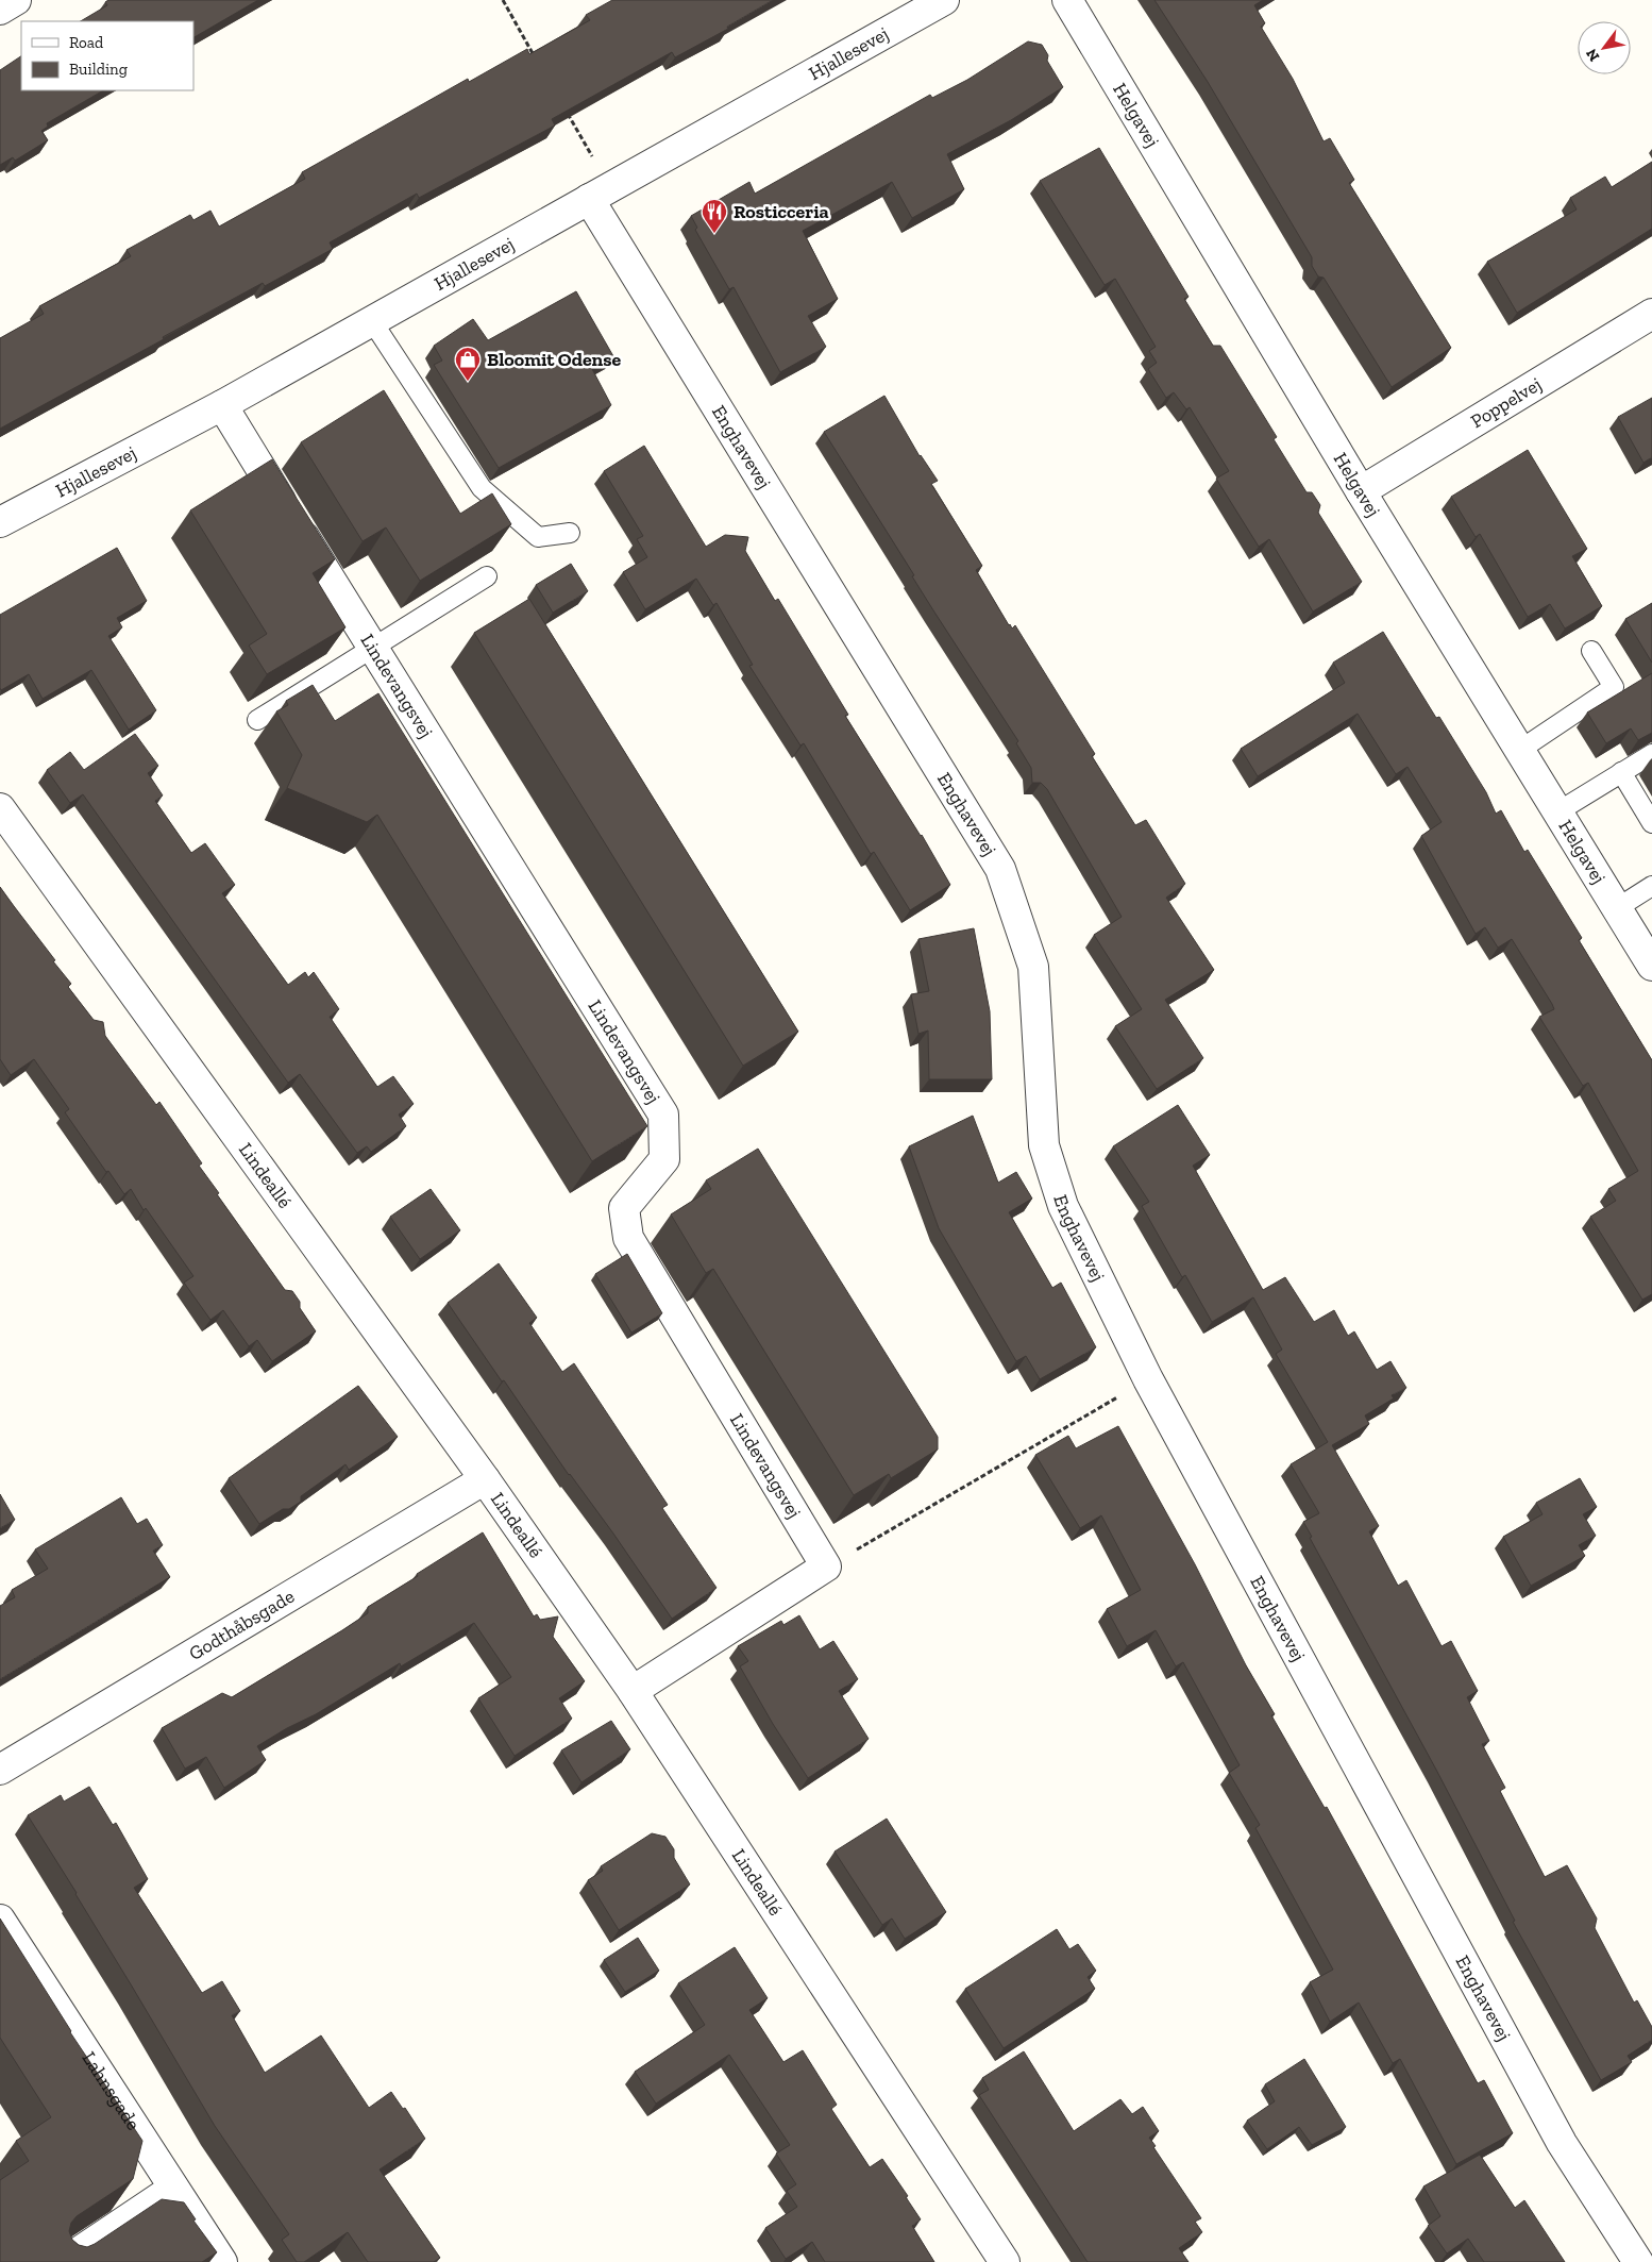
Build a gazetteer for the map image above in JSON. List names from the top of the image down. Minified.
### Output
{"streets":{"street":["Hjallesevej","Helgavej","Poppelvej","Enghavevej","Lindevangsvej","Lindeallé","Godthåbsgade","Lahnsgade"]},"crossings":[["Hjallesevej","Enghavevej"],["Hjallesevej","Lindevangsvej"],["Helgavej","Poppelvej"],["Lindeallé","Godthåbsgade"]],"places":{"restaurant":["Rosticceria"],"shop":["Bloomit Odense"]},"legend":["Road","Building"],"north":"bottom left"}
